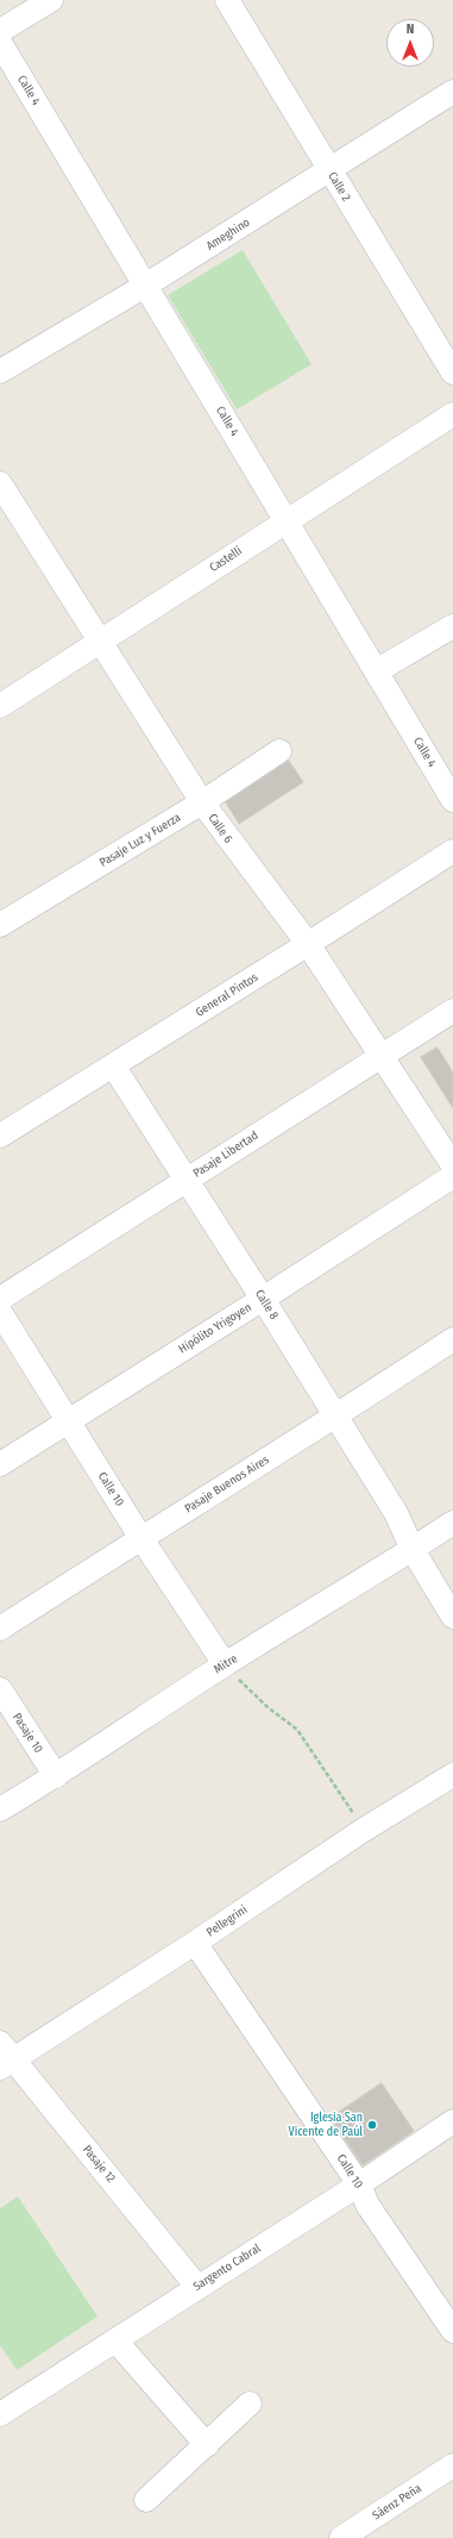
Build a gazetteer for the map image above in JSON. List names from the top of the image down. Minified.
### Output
{"streets":{"street":["Calle 4","Calle 2","Ameghino","Castelli","Calle 6","Pasaje Luz y Fuerza","General Pintos","Pasaje Libertad","Calle 8","Hipólito Yrigoyen","Pasaje Buenos Aires","Calle 10","Mitre","Pasaje 10","Pellegrini","Pasaje 12","Sargento Cabral","Sáenz Peña"]},"crossings":[["Calle 4","Ameghino"],["Calle 4","Castelli"],["Calle 2","Ameghino"],["Castelli","Calle 6"],["Calle 6","Pasaje Luz y Fuerza"],["Calle 6","General Pintos"],["Calle 6","Pasaje Libertad"],["General Pintos","Calle 8"],["Pasaje Libertad","Calle 8"],["Calle 8","Hipólito Yrigoyen"],["Calle 8","Pasaje Buenos Aires"],["Calle 8","Mitre"],["Hipólito Yrigoyen","Calle 10"],["Pasaje Buenos Aires","Calle 10"],["Calle 10","Mitre"],["Calle 10","Pellegrini"],["Calle 10","Sargento Cabral"],["Mitre","Pasaje 10"],["Pellegrini","Pasaje 12"],["Pasaje 12","Sargento Cabral"]],"places":["Iglesia San Vicente de Paúl"],"north":"top"}
